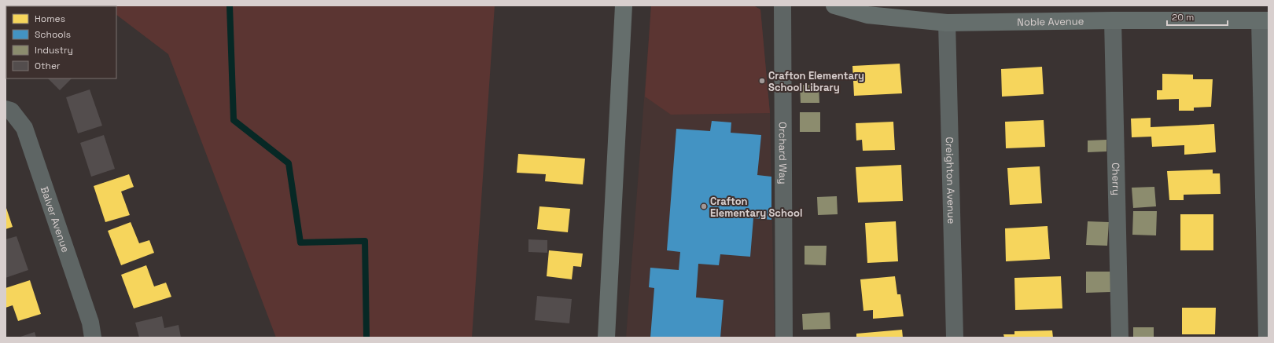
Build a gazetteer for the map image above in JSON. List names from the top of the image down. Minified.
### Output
{"streets":{"main road":["Noble Avenue"],"street":["Orchard Way","Cherry","Creighton Avenue","Balver Avenue"]},"crossings":[["Noble Avenue","Cherry"],["Noble Avenue","Creighton Avenue"]],"places":["Crafton Elementary School Library","Crafton Elementary School"],"legend":["Homes","Schools","Industry","Other"],"scale_bar":"20 m"}
